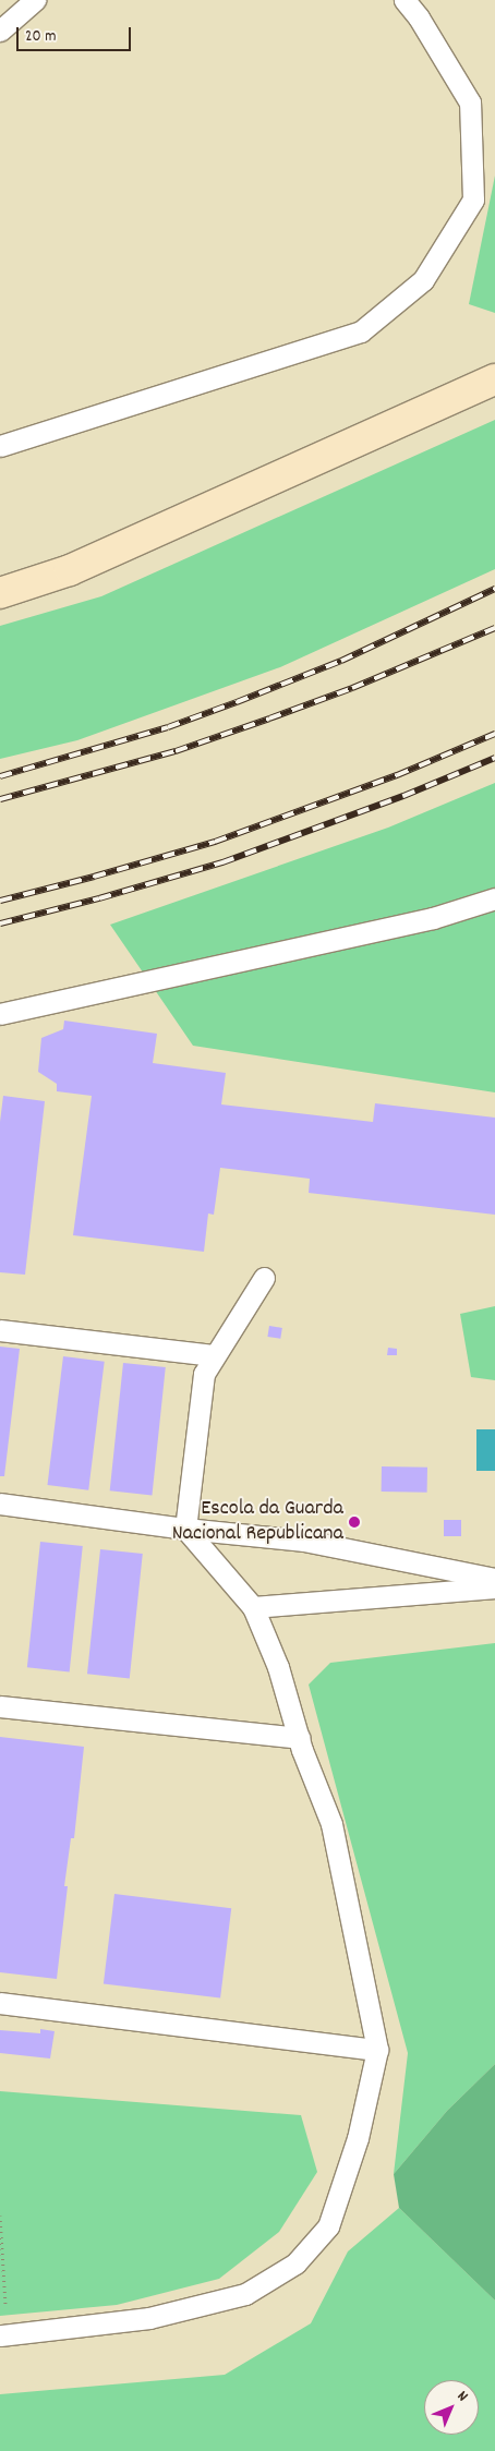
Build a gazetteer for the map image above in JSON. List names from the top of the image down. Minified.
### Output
{"places":["Escola da Guarda Nacional Republicana"],"scale_bar":"20 m","north":"top right"}
